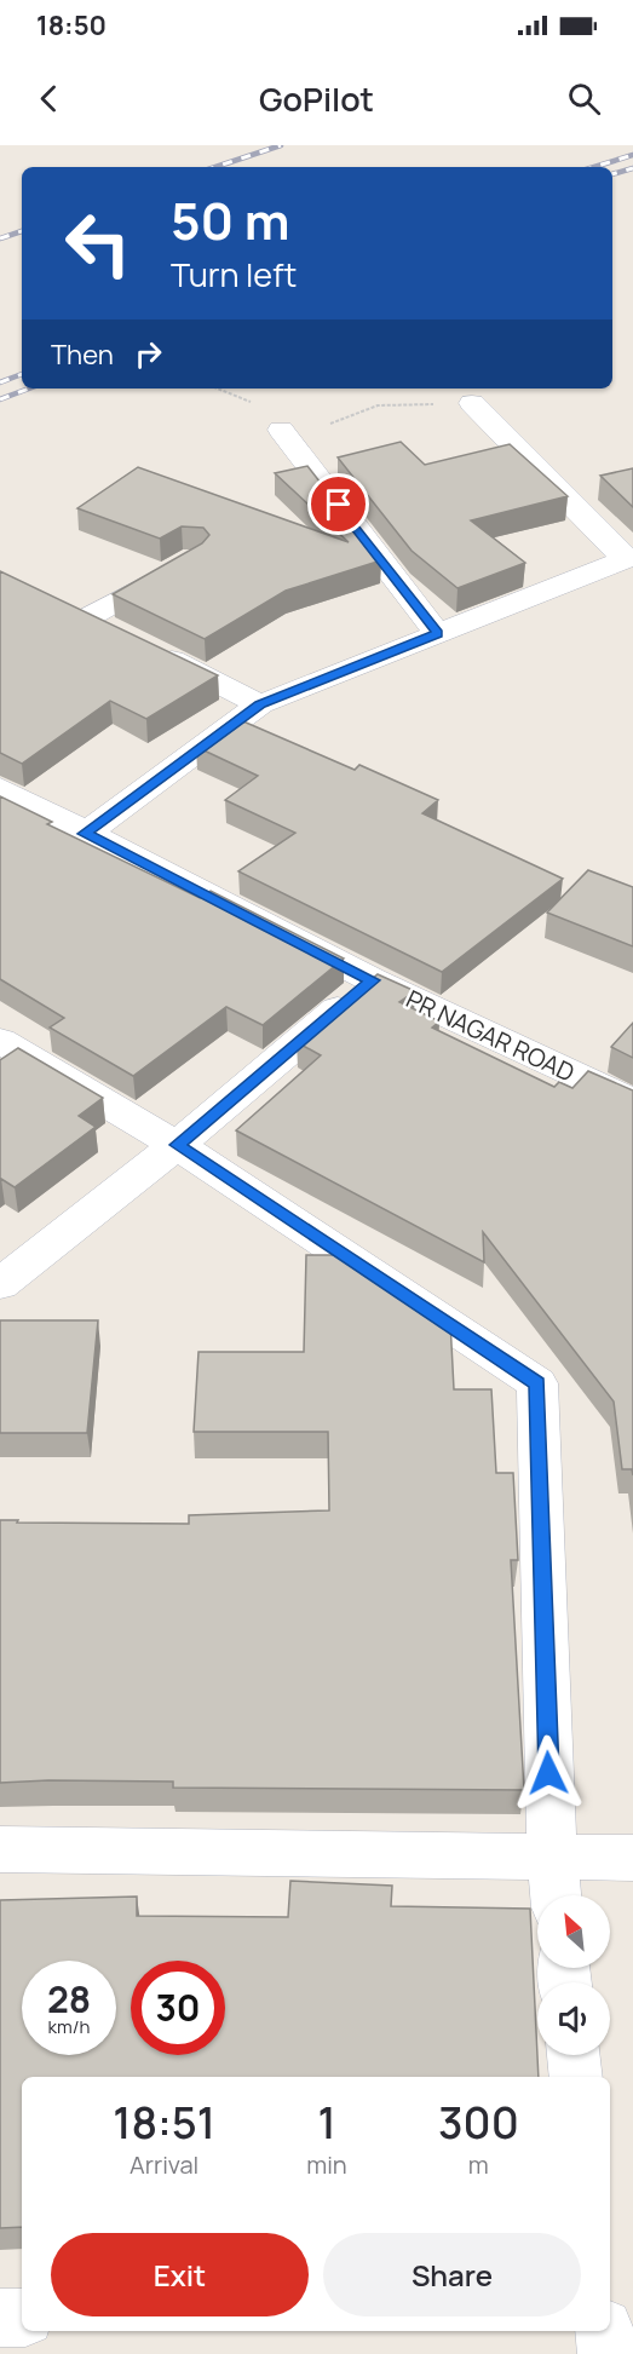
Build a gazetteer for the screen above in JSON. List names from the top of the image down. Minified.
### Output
{"streets":{"street":["PR NAGAR ROAD"]},"north":"top left","page":{"status":"18:50","header":"GoPilot","turn":["50 m","Turn left"],"then":"Then","speed":"28 km/h","limit":"30","eta":["18:51","Arrival","1","min","300","m"],"buttons":["Exit","Share"]}}
